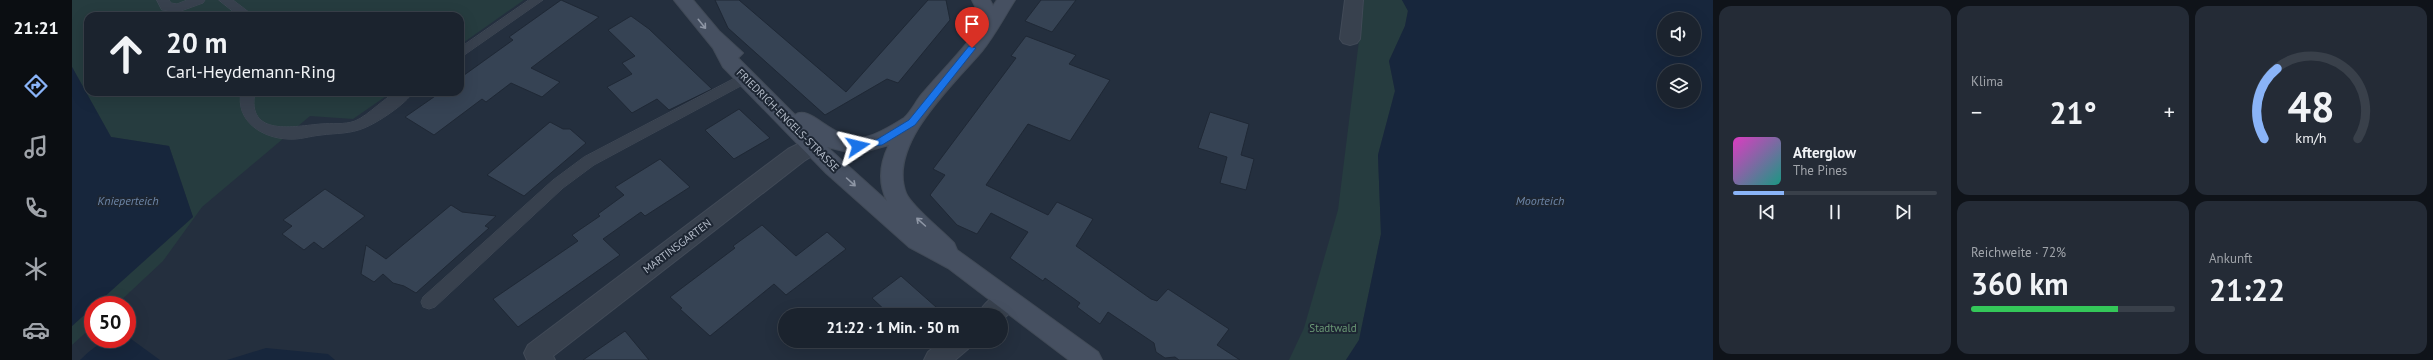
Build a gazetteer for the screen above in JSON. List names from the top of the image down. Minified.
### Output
{"streets":{"main road":["FRIEDRICH-ENGELS-STRASSE"],"street":["MARTINSGARTEN"]},"crossings":[["FRIEDRICH-ENGELS-STRASSE","MARTINSGARTEN"]],"water":["Knieperteich","Moorteich"],"parks":["Stadtwald"],"page":{"tabs":"21:21","tile":["Klima",["Reichweite · 72%","360 km"],["Ankunft","21:22"]],"turn":["20 m","Carl-Heydemann-Ring"],"heat":["−","21°","+"],"song":["Afterglow","The Pines"],"limit":"50","trip":"21:22 · 1 Min. · 50 m","gauge":["48","km/h"]}}
